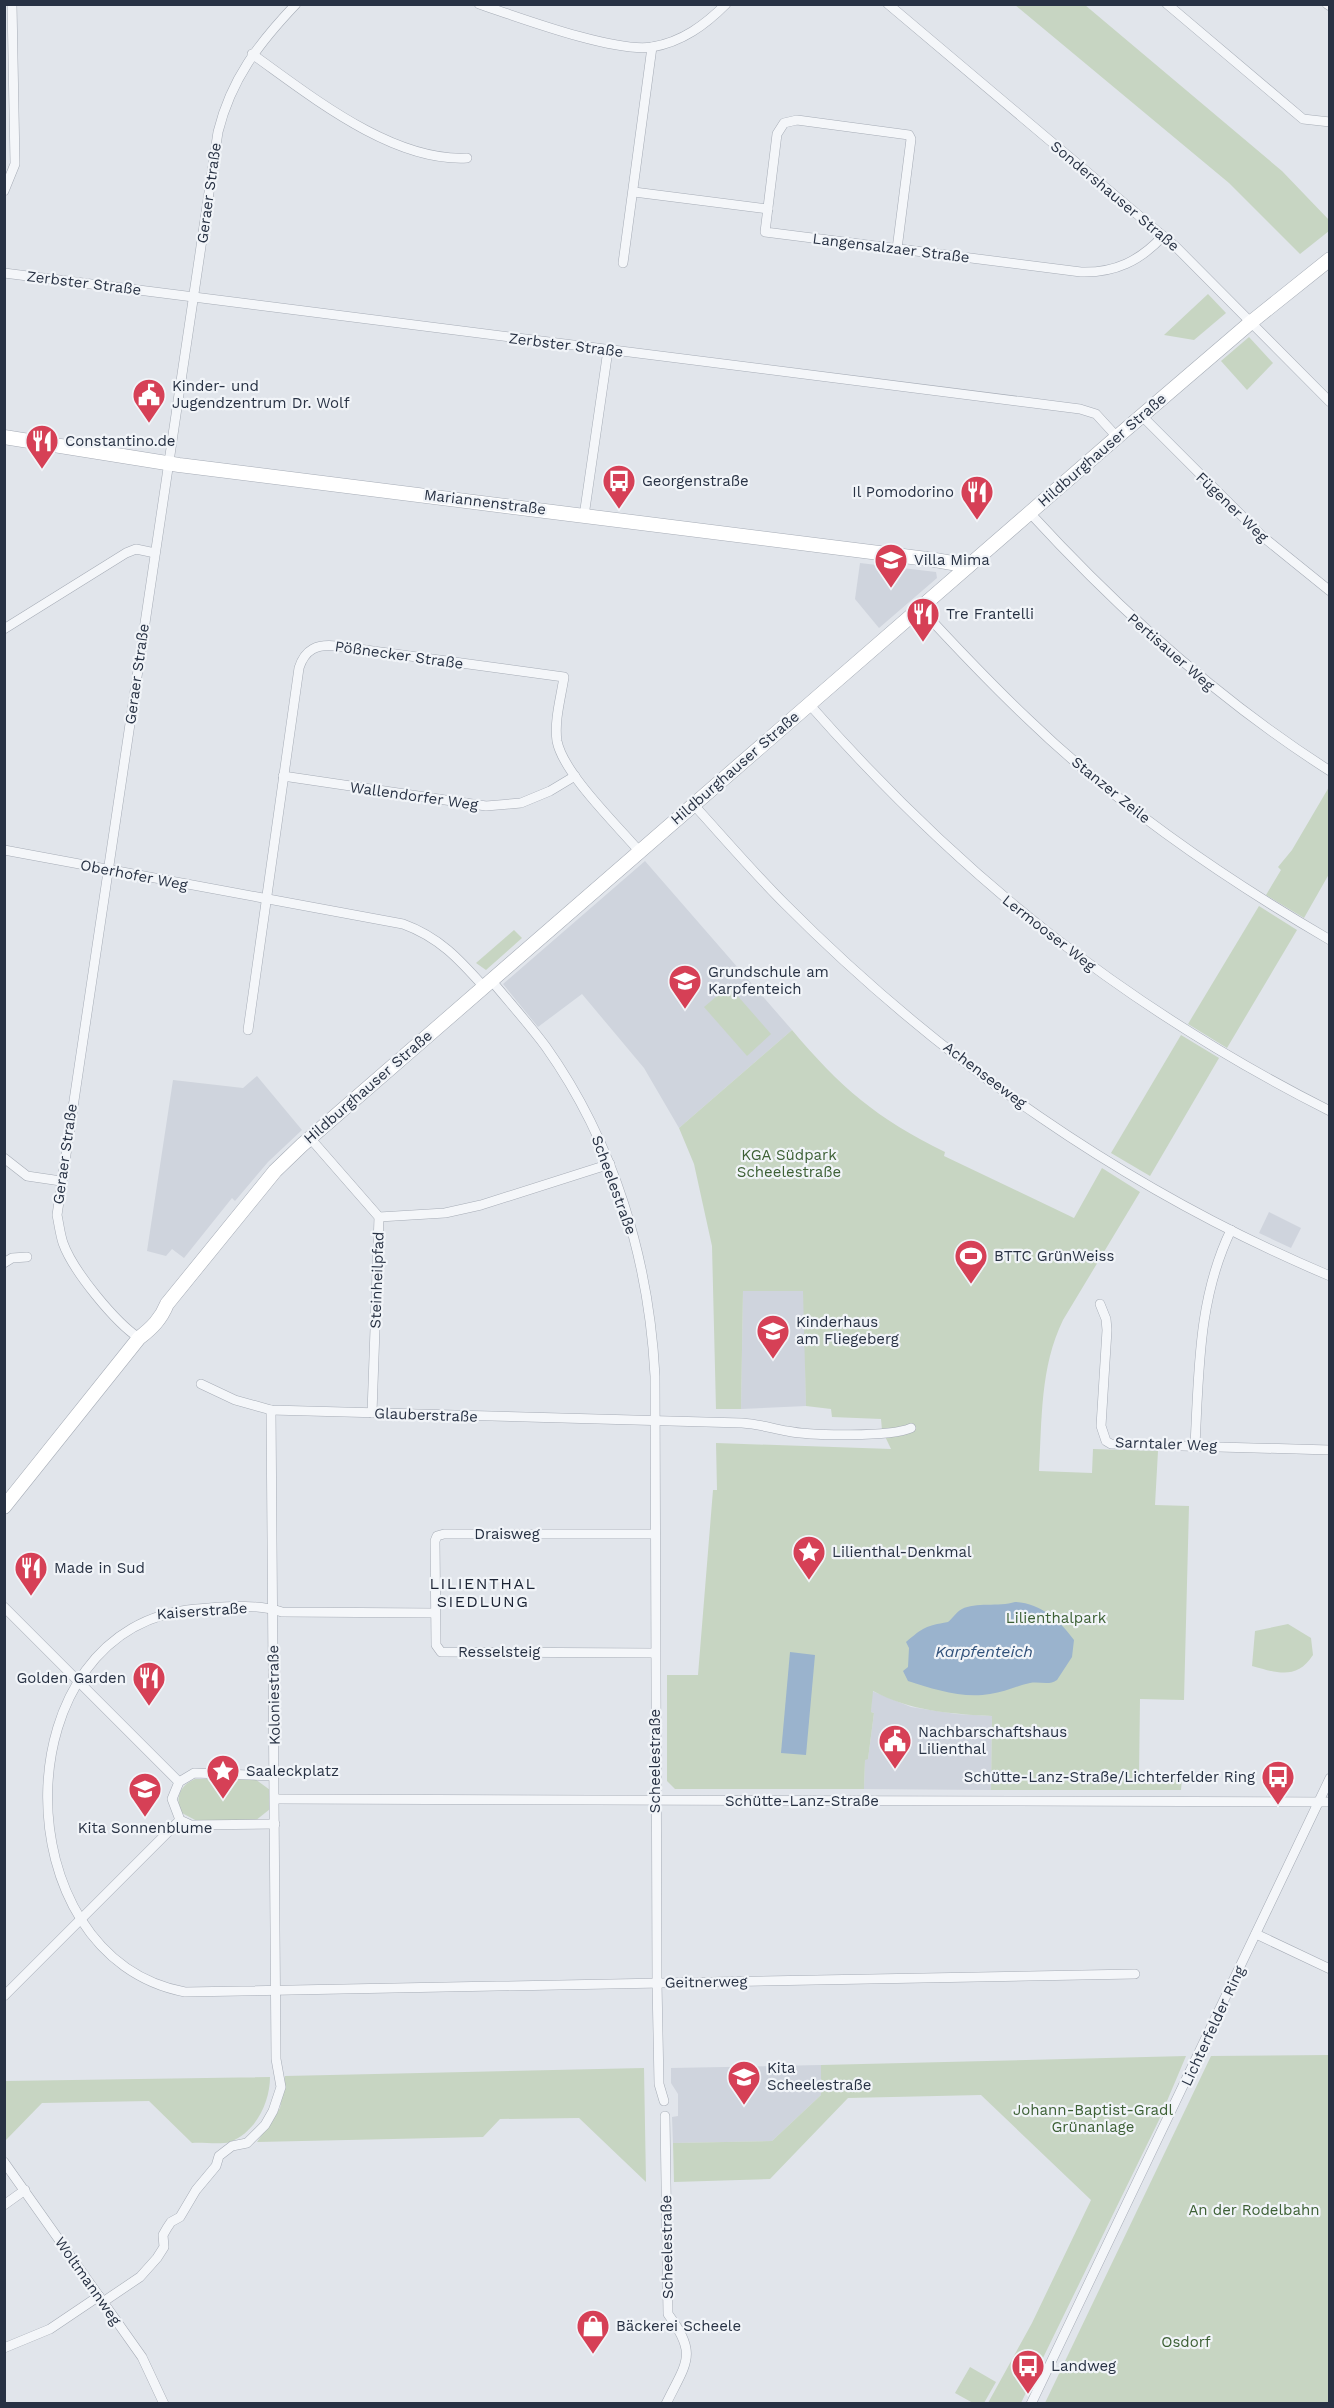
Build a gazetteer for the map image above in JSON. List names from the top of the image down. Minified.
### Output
{"streets":{"main road":["Hildburghauser Straße","Mariannenstraße"],"street":["Geraer Straße","Sondershauser Straße","Langensalzaer Straße","Zerbster Straße","Fügener Weg","Pertisauer Weg","Pößnecker Straße","Stanzer Zeile","Wallendorfer Weg","Oberhofer Weg","Lermooser Weg","Achenseeweg","Scheelestraße","Steinheilpfad","Glauberstraße","Sarntaler Weg","Draisweg","Kaiserstraße","Resselsteig","Koloniestraße","Schütte-Lanz-Straße","Geitnerweg","Lichterfelder Ring","Woltmannweg"]},"crossings":[["Geraer Straße","Zerbster Straße"],["Geraer Straße","Hildburghauser Straße"],["Geraer Straße","Mariannenstraße"],["Geraer Straße","Oberhofer Weg"],["Sondershauser Straße","Langensalzaer Straße"],["Sondershauser Straße","Hildburghauser Straße"],["Zerbster Straße","Hildburghauser Straße"],["Hildburghauser Straße","Mariannenstraße"],["Hildburghauser Straße","Fügener Weg"],["Hildburghauser Straße","Pertisauer Weg"],["Hildburghauser Straße","Stanzer Zeile"],["Hildburghauser Straße","Oberhofer Weg"],["Hildburghauser Straße","Lermooser Weg"],["Hildburghauser Straße","Achenseeweg"],["Hildburghauser Straße","Scheelestraße"],["Hildburghauser Straße","Steinheilpfad"],["Pößnecker Straße","Wallendorfer Weg"],["Pößnecker Straße","Oberhofer Weg"],["Oberhofer Weg","Scheelestraße"],["Scheelestraße","Glauberstraße"],["Scheelestraße","Draisweg"],["Scheelestraße","Resselsteig"],["Scheelestraße","Schütte-Lanz-Straße"],["Scheelestraße","Geitnerweg"],["Steinheilpfad","Glauberstraße"],["Glauberstraße","Koloniestraße"],["Draisweg","Resselsteig"],["Kaiserstraße","Koloniestraße"],["Koloniestraße","Schütte-Lanz-Straße"],["Koloniestraße","Geitnerweg"],["Koloniestraße","Woltmannweg"],["Schütte-Lanz-Straße","Lichterfelder Ring"]],"districts":["LILIENTHAL SIEDLUNG"],"water":["Karpfenteich"],"parks":["KGA Südpark Scheelestraße","Lilienthalpark","Johann-Baptist-Gradl Grünanlage","An der Rodelbahn","Osdorf"],"places":{"public building":["Kinder- und Jugendzentrum Dr. Wolf","Nachbarschaftshaus Lilienthal"],"restaurant":["Constantino.de","Il Pomodorino","Tre Frantelli","Made in Sud","Golden Garden"],"bus stop":["Georgenstraße","Schütte-Lanz-Straße/Lichterfelder Ring","Landweg"],"school or university":["Villa Mima","Grundschule am Karpfenteich","Kinderhaus am Fliegeberg","Kita Sonnenblume","Kita Scheelestraße"],"sports":["BTTC GrünWeiss"],"place":["Lilienthal-Denkmal","Saaleckplatz"],"shop":["Bäckerei Scheele"]}}
